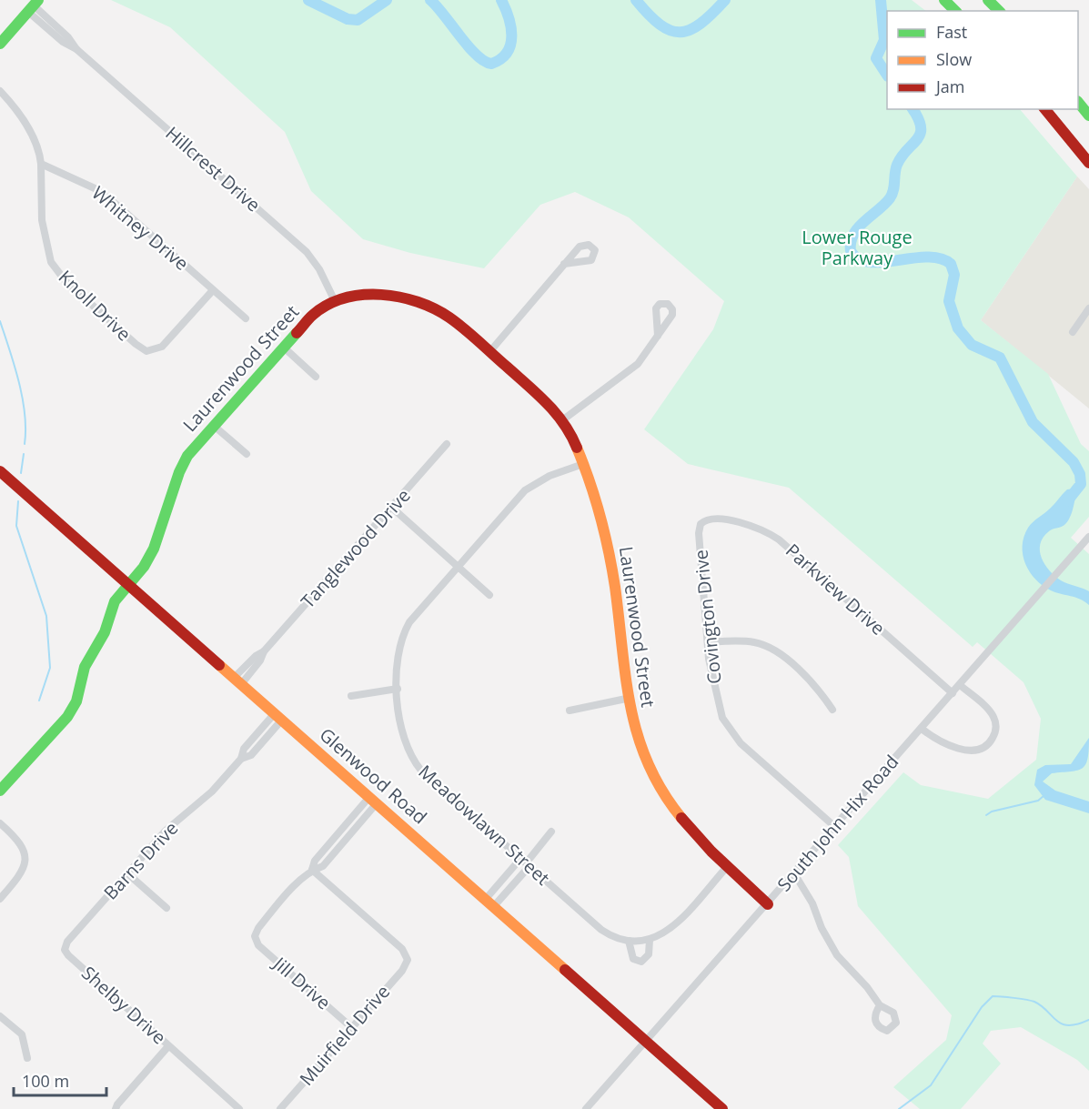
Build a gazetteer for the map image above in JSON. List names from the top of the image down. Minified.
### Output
{"streets":{"street":["Hillcrest Drive","Whitney Drive","Knoll Drive","Laurenwood Street","Tanglewood Drive","Parkview Drive","Covington Drive","Glenwood Road","South John Hix Road","Meadowlawn Street","Barns Drive","Jill Drive","Shelby Drive","Muirfield Drive"]},"crossings":[["Hillcrest Drive","Laurenwood Street"],["Whitney Drive","Knoll Drive"],["Laurenwood Street","Glenwood Road"],["Laurenwood Street","South John Hix Road"],["Laurenwood Street","Meadowlawn Street"],["Tanglewood Drive","Glenwood Road"],["Parkview Drive","Covington Drive"],["Parkview Drive","South John Hix Road"],["Covington Drive","South John Hix Road"],["Glenwood Road","South John Hix Road"],["Glenwood Road","Barns Drive"],["Barns Drive","Shelby Drive"],["Jill Drive","Muirfield Drive"]],"parks":["Lower Rouge Parkway"],"legend":["Fast","Slow","Jam"],"scale_bar":"100 m"}
